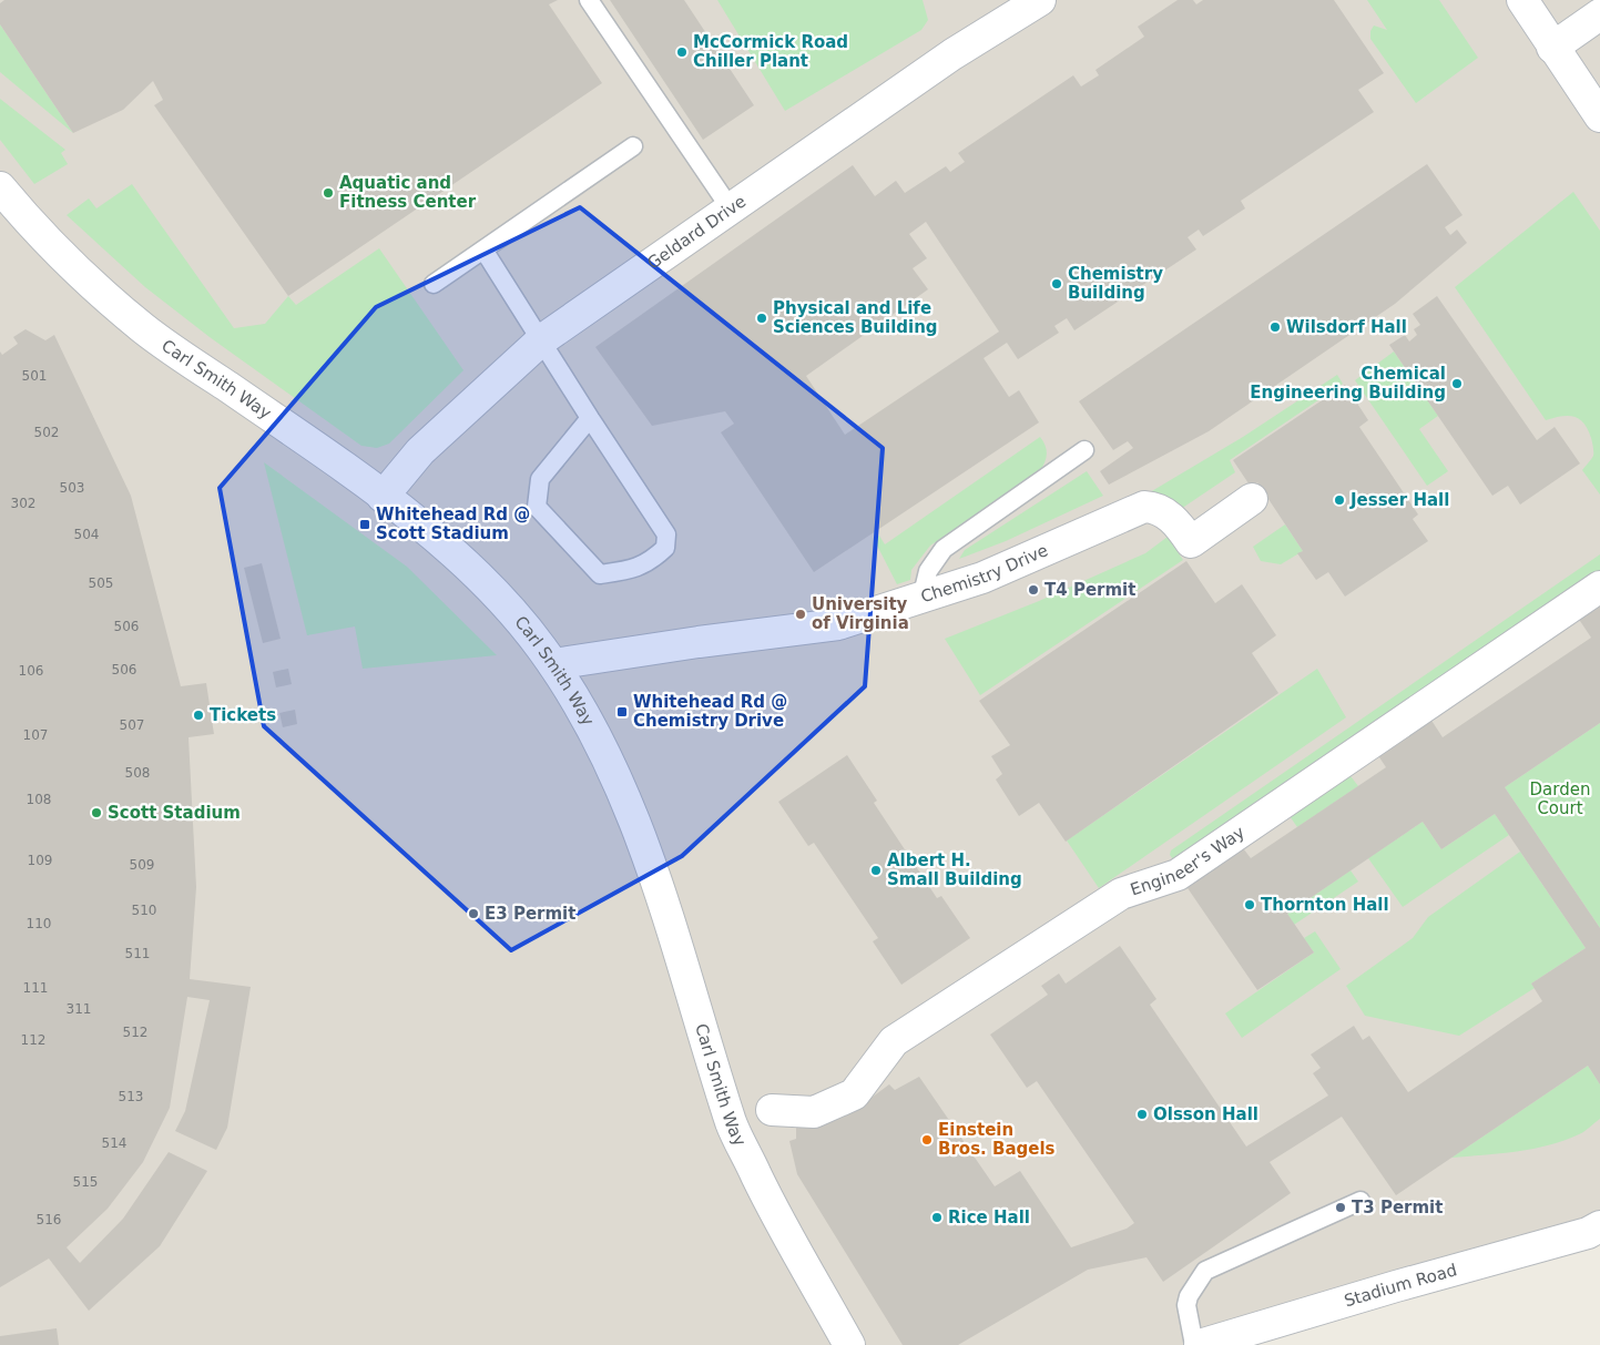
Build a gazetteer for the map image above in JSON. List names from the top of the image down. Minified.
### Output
{"streets":{"street":["Geldard Drive","Carl Smith Way","Chemistry Drive","Engineer's Way","Stadium Road"]},"crossings":[["Geldard Drive","Carl Smith Way"],["Carl Smith Way","Chemistry Drive"]],"parks":["Darden Court"],"places":{"other":["McCormick Road Chiller Plant","Aquatic and Fitness Center","Chemistry Building","Physical and Life Sciences Building","Wilsdorf Hall","Chemical Engineering Building","Jesser Hall","T4 Permit","University of Virginia","Tickets","Scott Stadium","Albert H. Small Building","Thornton Hall","E3 Permit","Olsson Hall","Einstein Bros. Bagels","T3 Permit","Rice Hall"],"transit":["Whitehead Rd @ Scott Stadium","Whitehead Rd @ Chemistry Drive"]},"house_numbers":["501","502","503","302","504","505","506","506","106","507","107","508","108","109","509","510","110","511","111","311","512","112","513","514","515","516"]}
